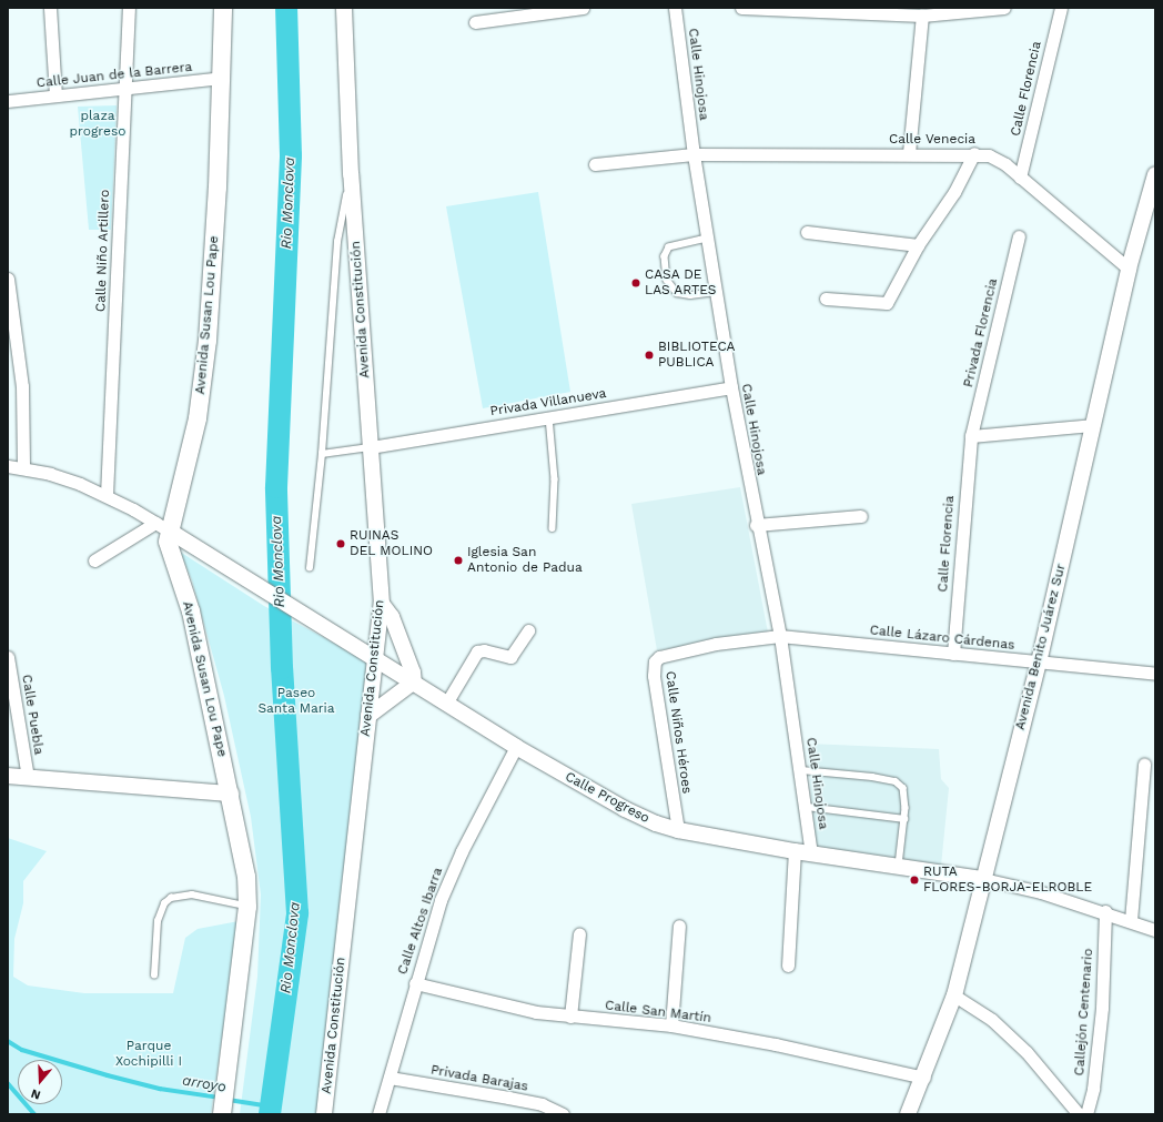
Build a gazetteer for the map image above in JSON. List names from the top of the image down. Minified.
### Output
{"streets":{"main road":["Avenida Susan Lou Pape"],"street":["Calle Hinojosa","Calle Juan de la Barrera","Calle Florencia","Calle Venecia","Calle Niño Artillero","Avenida Constitución","Privada Florencia","Privada Villanueva","Calle Lázaro Cárdenas","Avenida Benito Juárez Sur","Calle Puebla","Calle Niños Héroes","Calle Progreso","Calle Altos Ibarra","Calle San Martín","Callejón Centenario","Privada Barajas"]},"crossings":[["Calle Hinojosa","Calle Venecia"],["Calle Hinojosa","Privada Villanueva"],["Calle Hinojosa","Calle Lázaro Cárdenas"],["Calle Hinojosa","Calle Niños Héroes"],["Calle Hinojosa","Calle Progreso"],["Calle Juan de la Barrera","Calle Niño Artillero"],["Calle Juan de la Barrera","Avenida Susan Lou Pape"],["Calle Florencia","Calle Venecia"],["Calle Florencia","Privada Florencia"],["Calle Florencia","Calle Lázaro Cárdenas"],["Calle Venecia","Avenida Benito Juárez Sur"],["Avenida Constitución","Privada Villanueva"],["Avenida Constitución","Calle Progreso"],["Avenida Susan Lou Pape","Calle Progreso"],["Calle Lázaro Cárdenas","Avenida Benito Juárez Sur"],["Calle Lázaro Cárdenas","Calle Niños Héroes"],["Avenida Benito Juárez Sur","Calle Progreso"],["Avenida Benito Juárez Sur","Calle San Martín"],["Calle Niños Héroes","Calle Progreso"],["Calle Progreso","Calle Altos Ibarra"],["Calle Progreso","Callejón Centenario"],["Calle Altos Ibarra","Calle San Martín"],["Calle Altos Ibarra","Privada Barajas"]],"water":["Rio Monclova","arroyo"],"parks":["plaza progreso","Paseo Santa Maria","Parque Xochipilli I"],"places":["CASA DE LAS ARTES","BIBLIOTECA PUBLICA","RUINAS DEL MOLINO","Iglesia San Antonio de Padua","RUTA FLORES-BORJA-ELROBLE"],"north":"bottom"}
